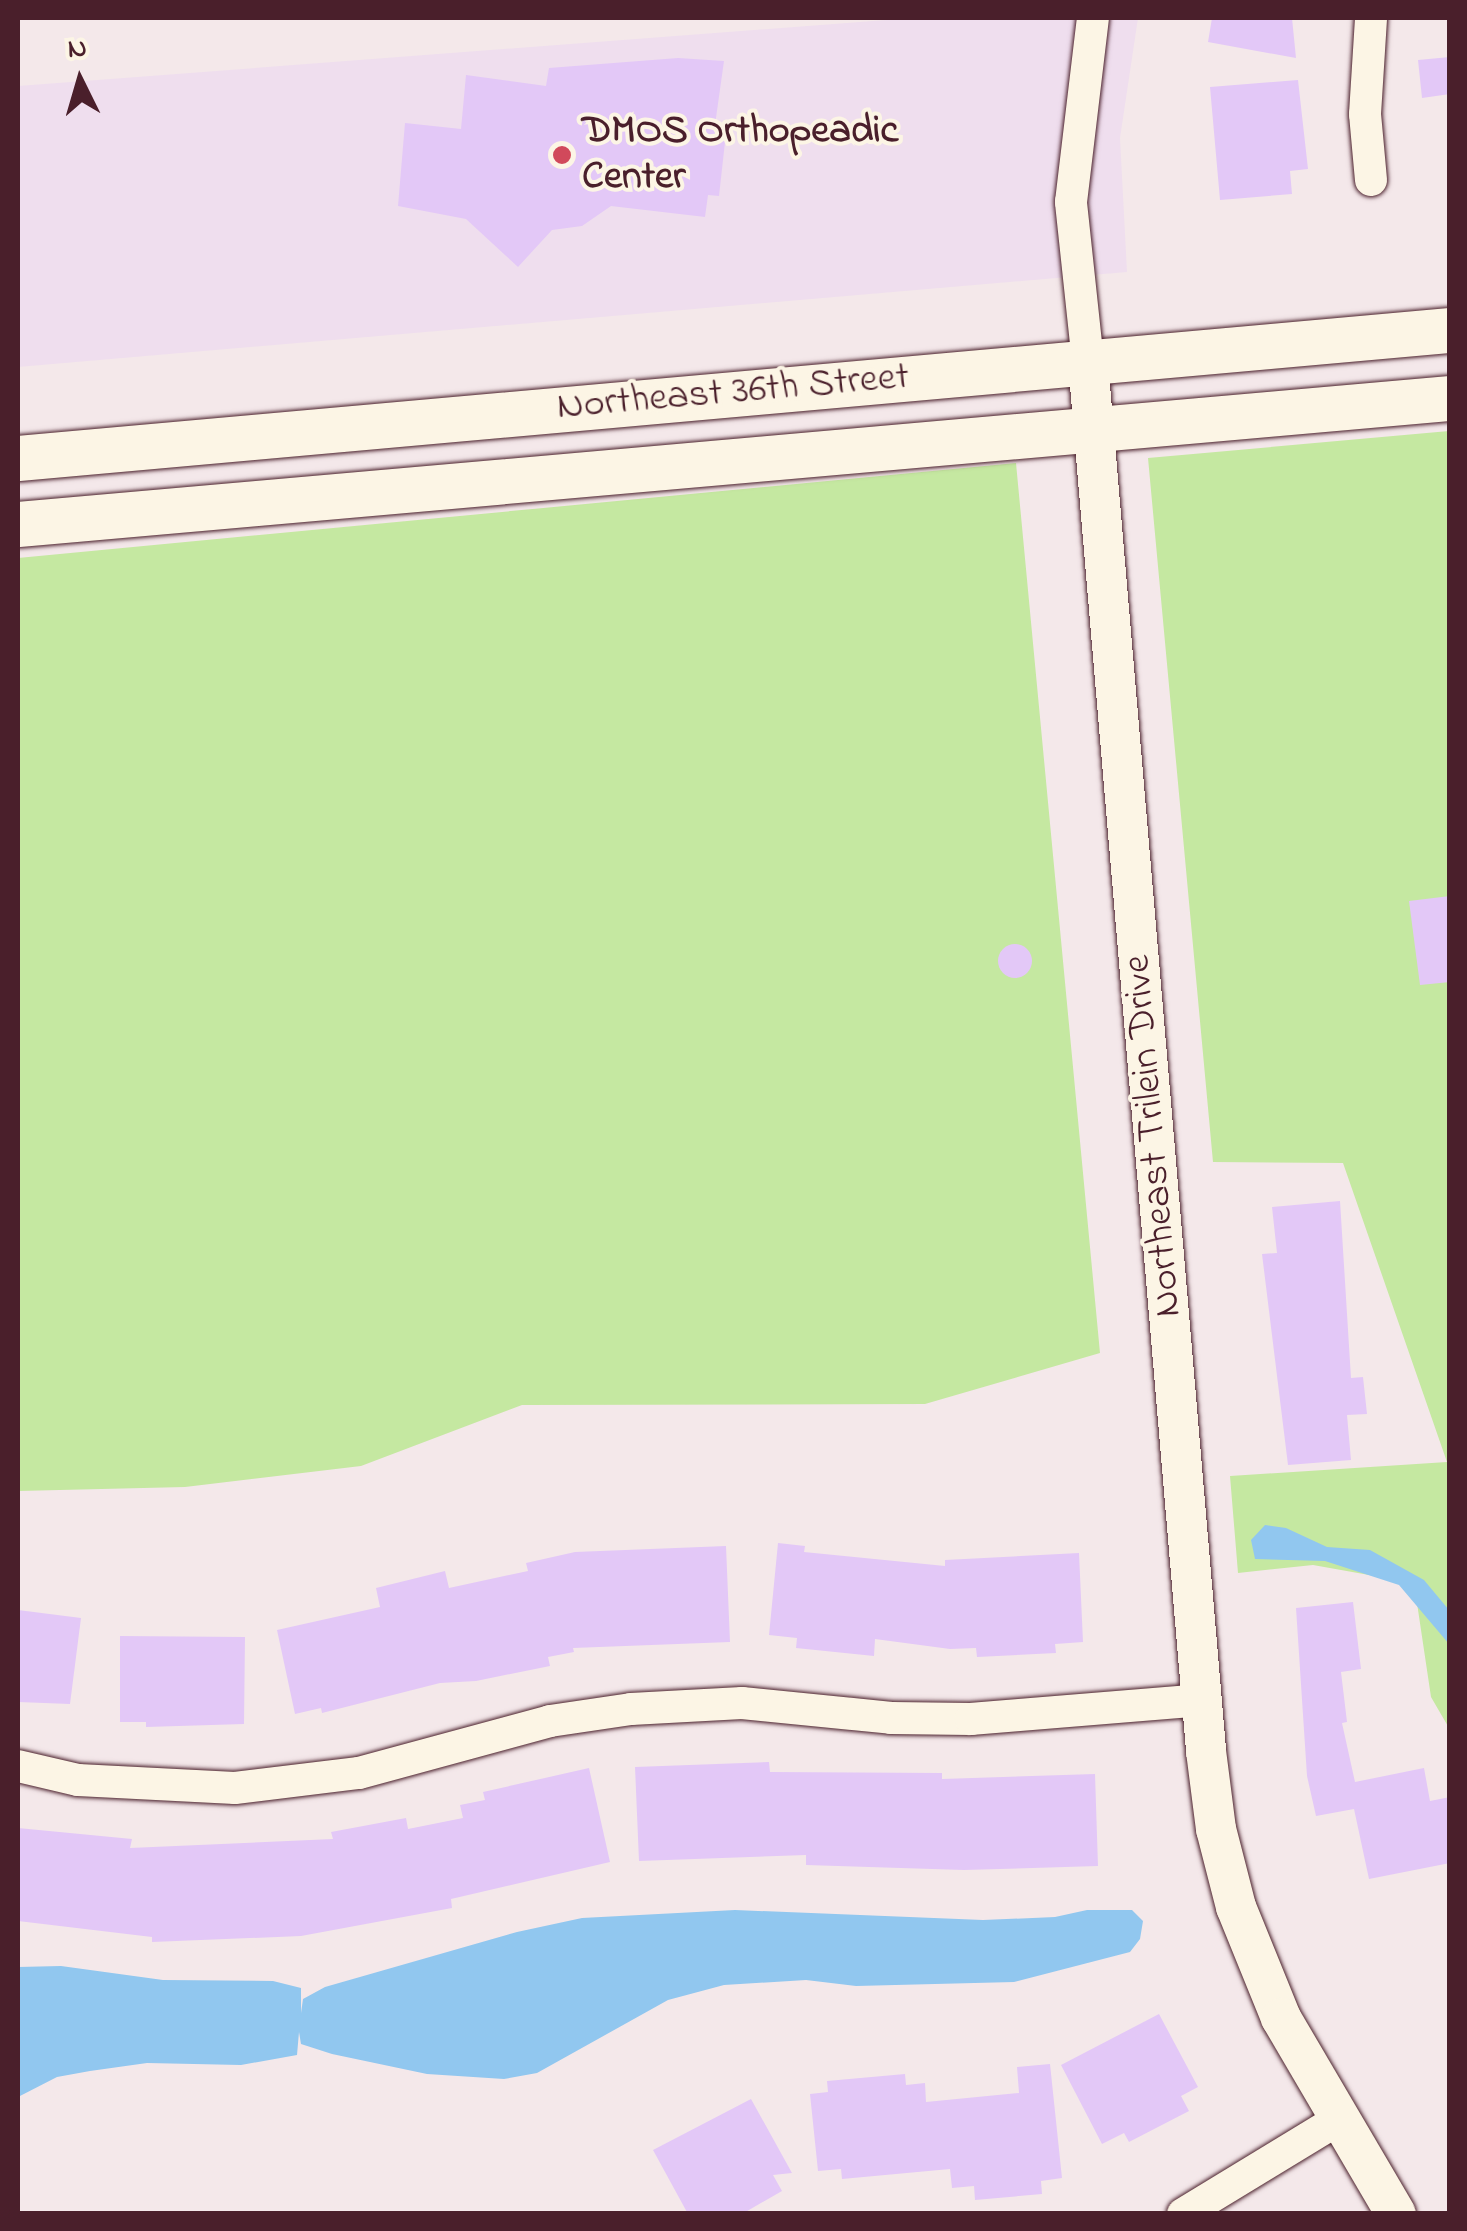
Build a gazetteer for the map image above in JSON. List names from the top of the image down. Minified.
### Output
{"streets":{"main road":["Northeast 36th Street"],"street":["Northeast Trilein Drive"]},"crossings":[["Northeast 36th Street","Northeast Trilein Drive"]],"places":["DMOS Orthopeadic Center"],"north":"top"}
